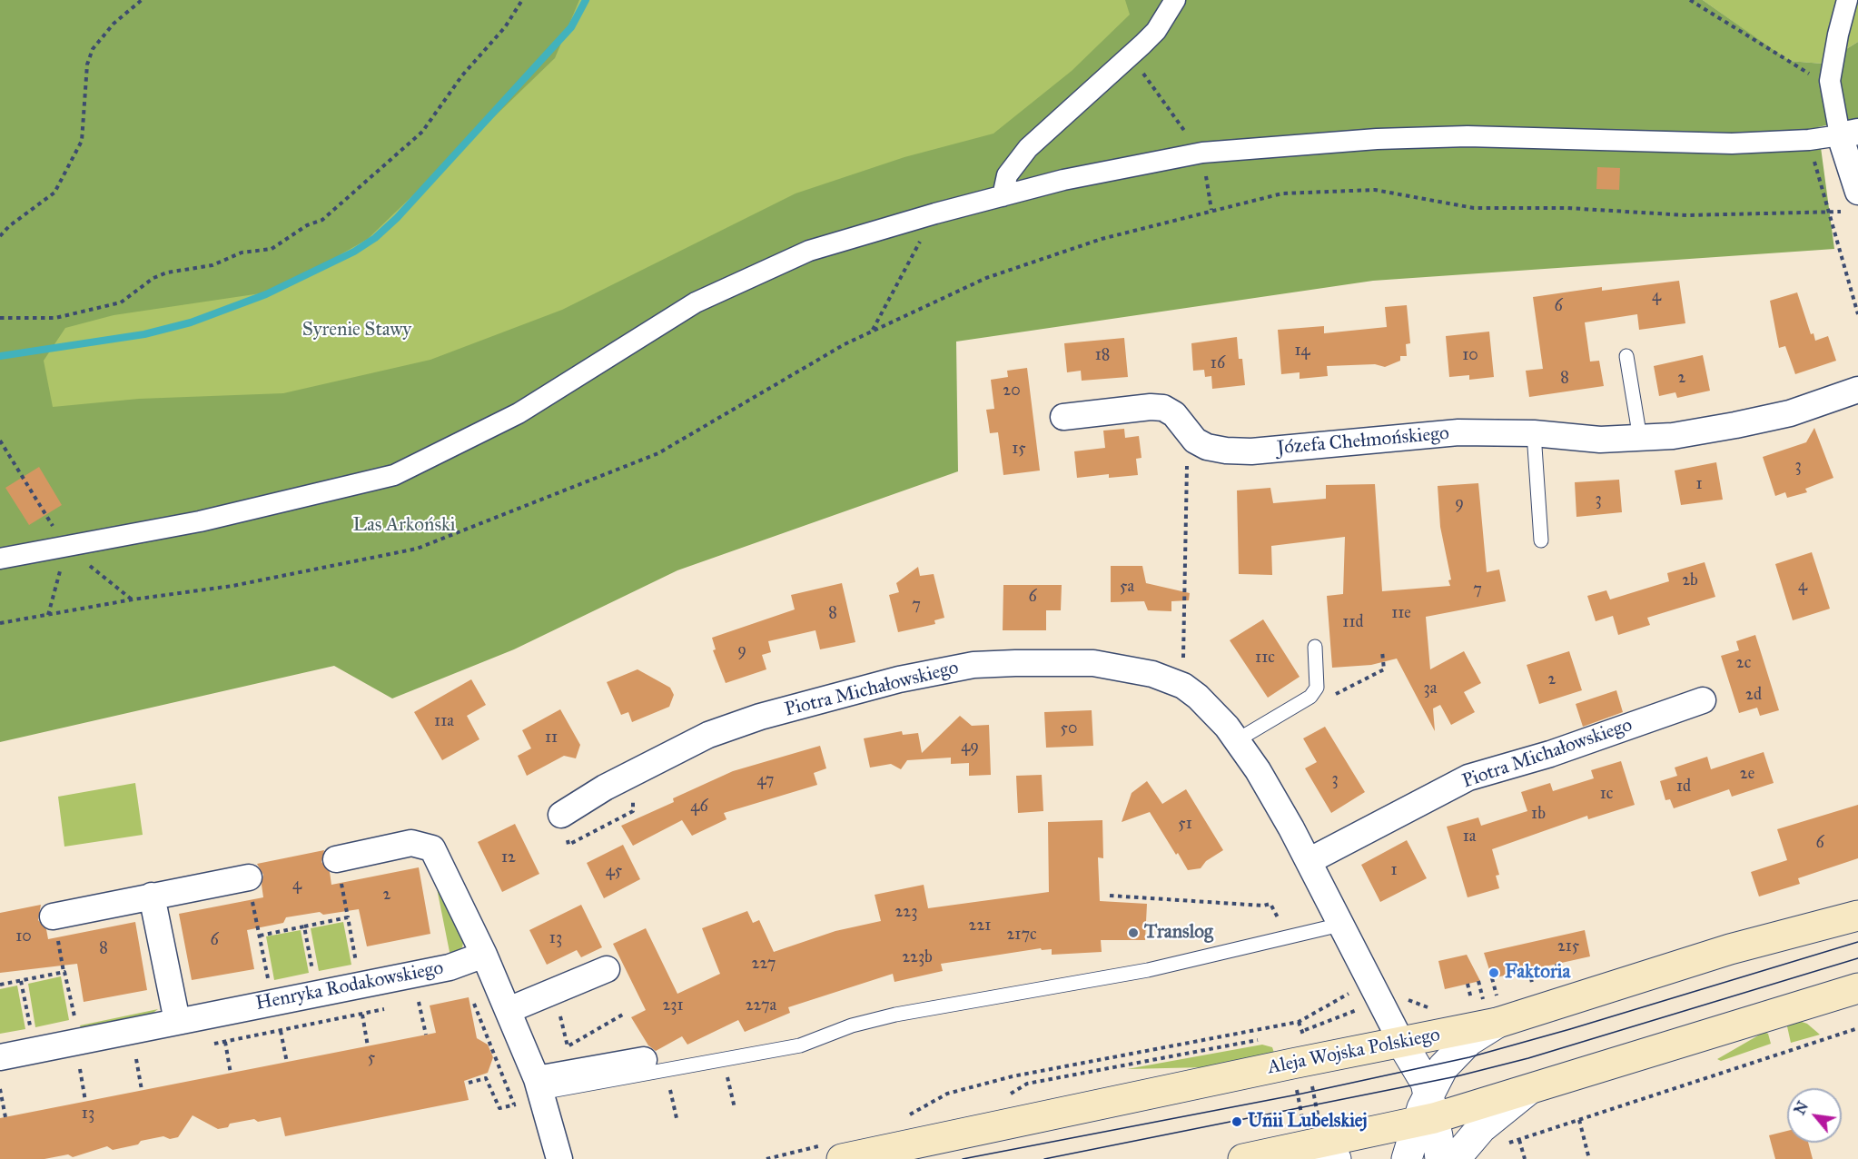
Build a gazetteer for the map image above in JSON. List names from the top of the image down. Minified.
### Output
{"streets":{"main road":["Aleja Wojska Polskiego"],"street":["Józefa Chełmońskiego","Piotra Michałowskiego","Henryka Rodakowskiego"]},"crossings":[["Piotra Michałowskiego","Aleja Wojska Polskiego"]],"parks":["Syrenie Stawy","Las Arkoński"],"places":["Translog","Faktoria","Unii Lubelskiej"],"house_numbers":["4","6","14","18","10","16","8","2","20","15","3","1","3","9","2b","4","5a","7","6","7","8","11e","11d","9","11c","2c","2","3a","2d","11a","50","11","49","2e","3","47","1d","1c","46","1b","51","1a","6","12","1","45","4","2","223","221","217c","10","13","6","215","8","223b","227","231","227a","5","13"],"north":"top left"}
